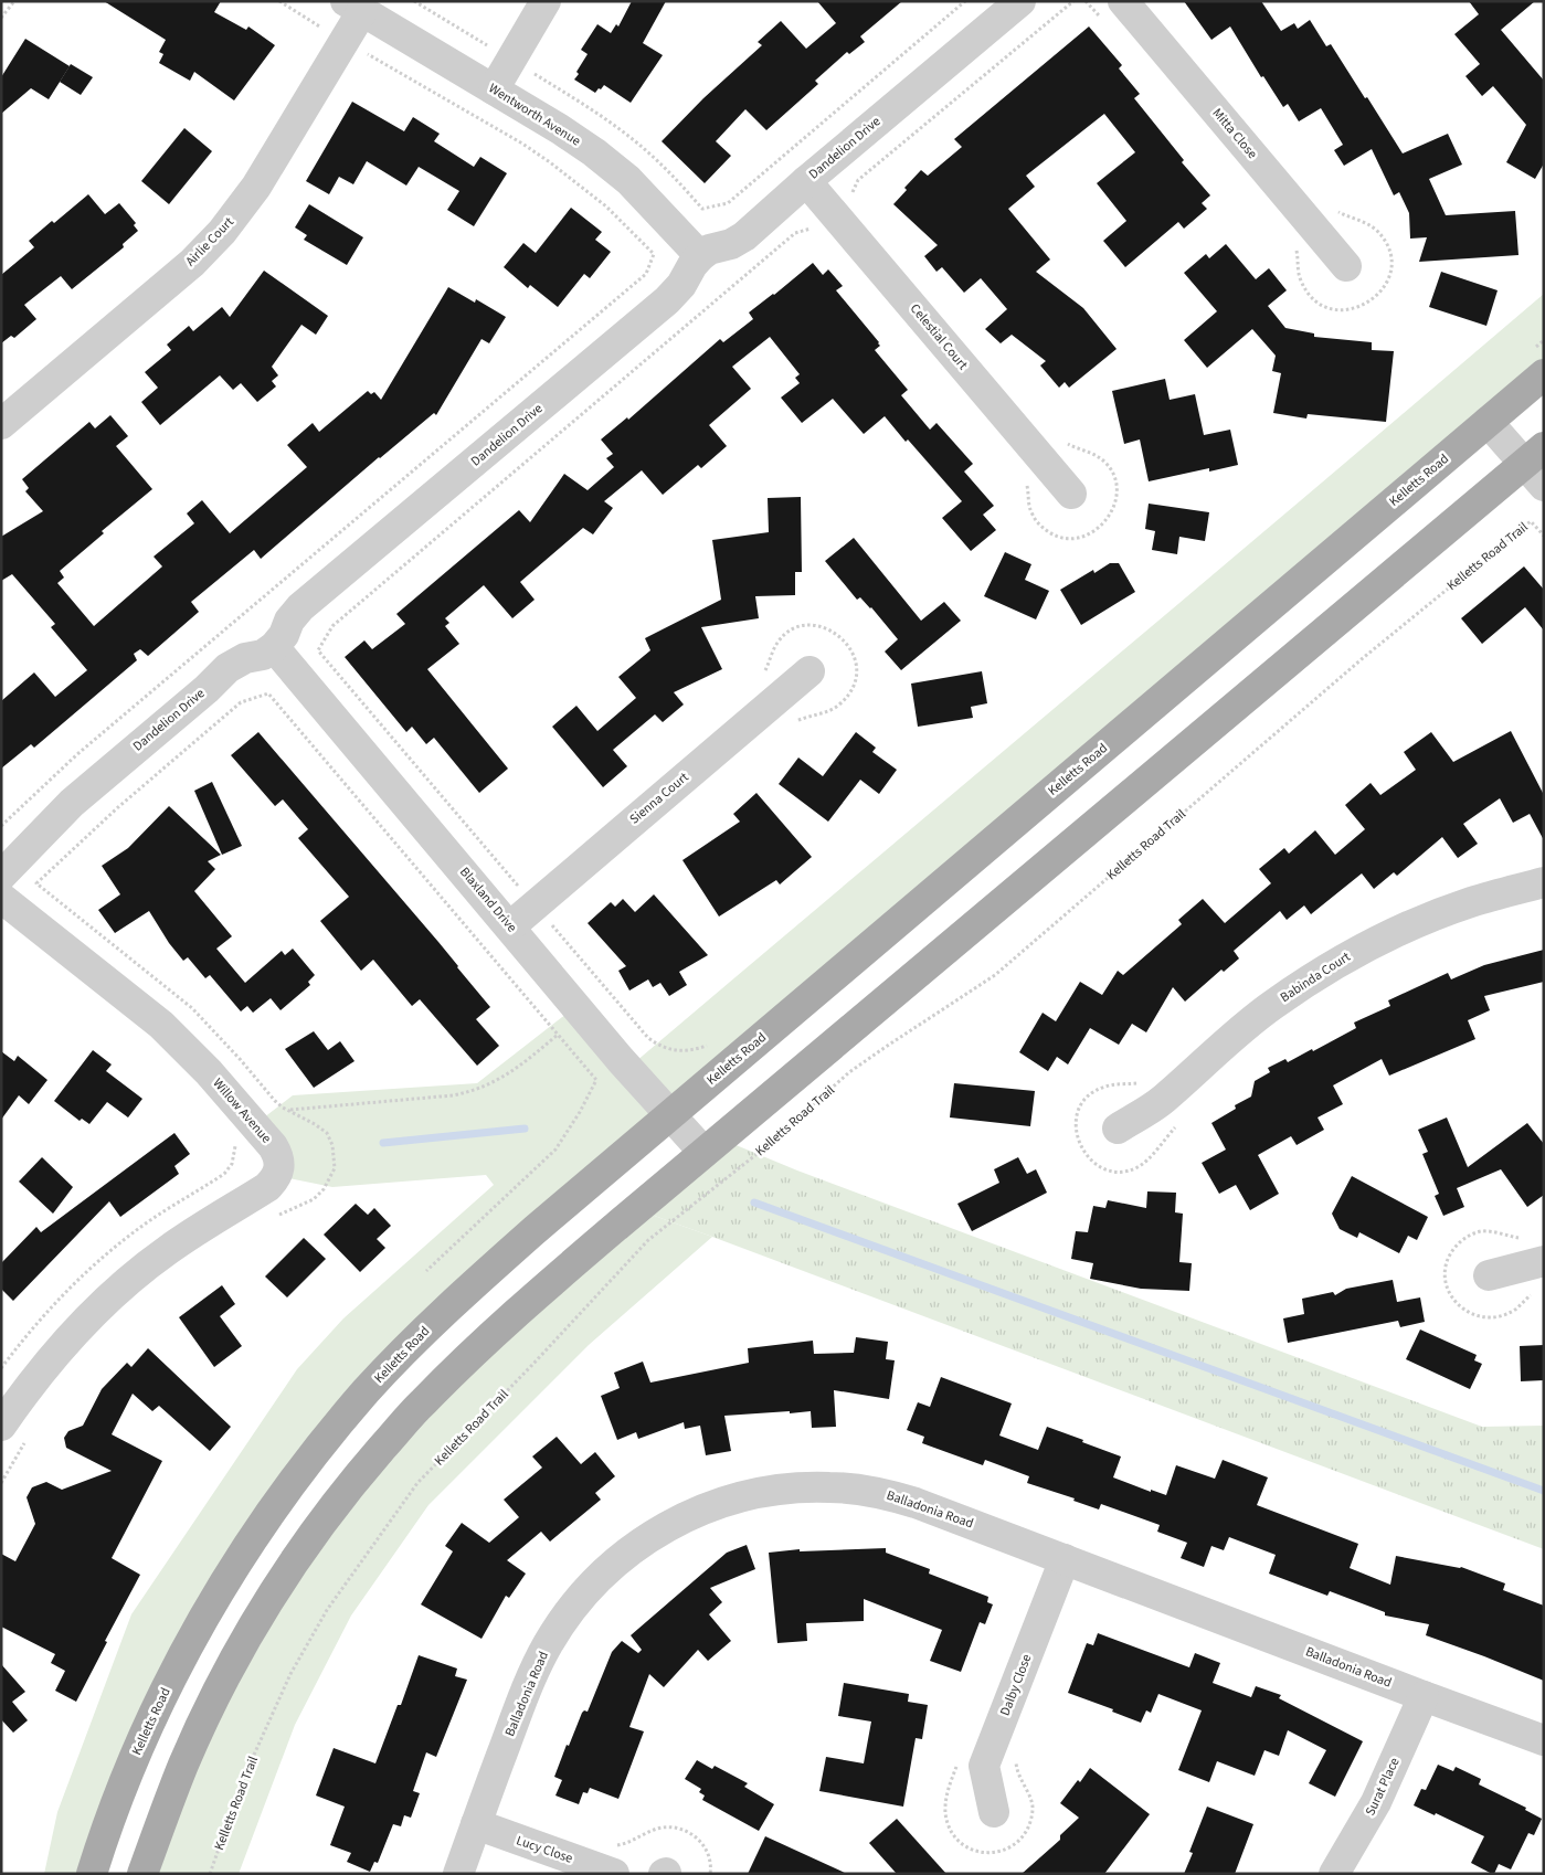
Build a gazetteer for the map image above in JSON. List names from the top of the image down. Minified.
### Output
{"streets":{"main road":["Kelletts Road"],"street":["Wentworth Avenue","Mitta Close","Dandelion Drive","Airlie Court","Celestial Court","Sienna Court","Blaxland Drive","Babinda Court","Willow Avenue","Balladonia Road","Dalby Close","Surat Place","Lucy Close"],"path":["Kelletts Road Trail"]},"crossings":[["Wentworth Avenue","Dandelion Drive"],["Wentworth Avenue","Airlie Court"],["Dandelion Drive","Celestial Court"],["Dandelion Drive","Blaxland Drive"],["Kelletts Road","Blaxland Drive"],["Sienna Court","Blaxland Drive"],["Balladonia Road","Dalby Close"],["Balladonia Road","Surat Place"],["Balladonia Road","Lucy Close"]]}
